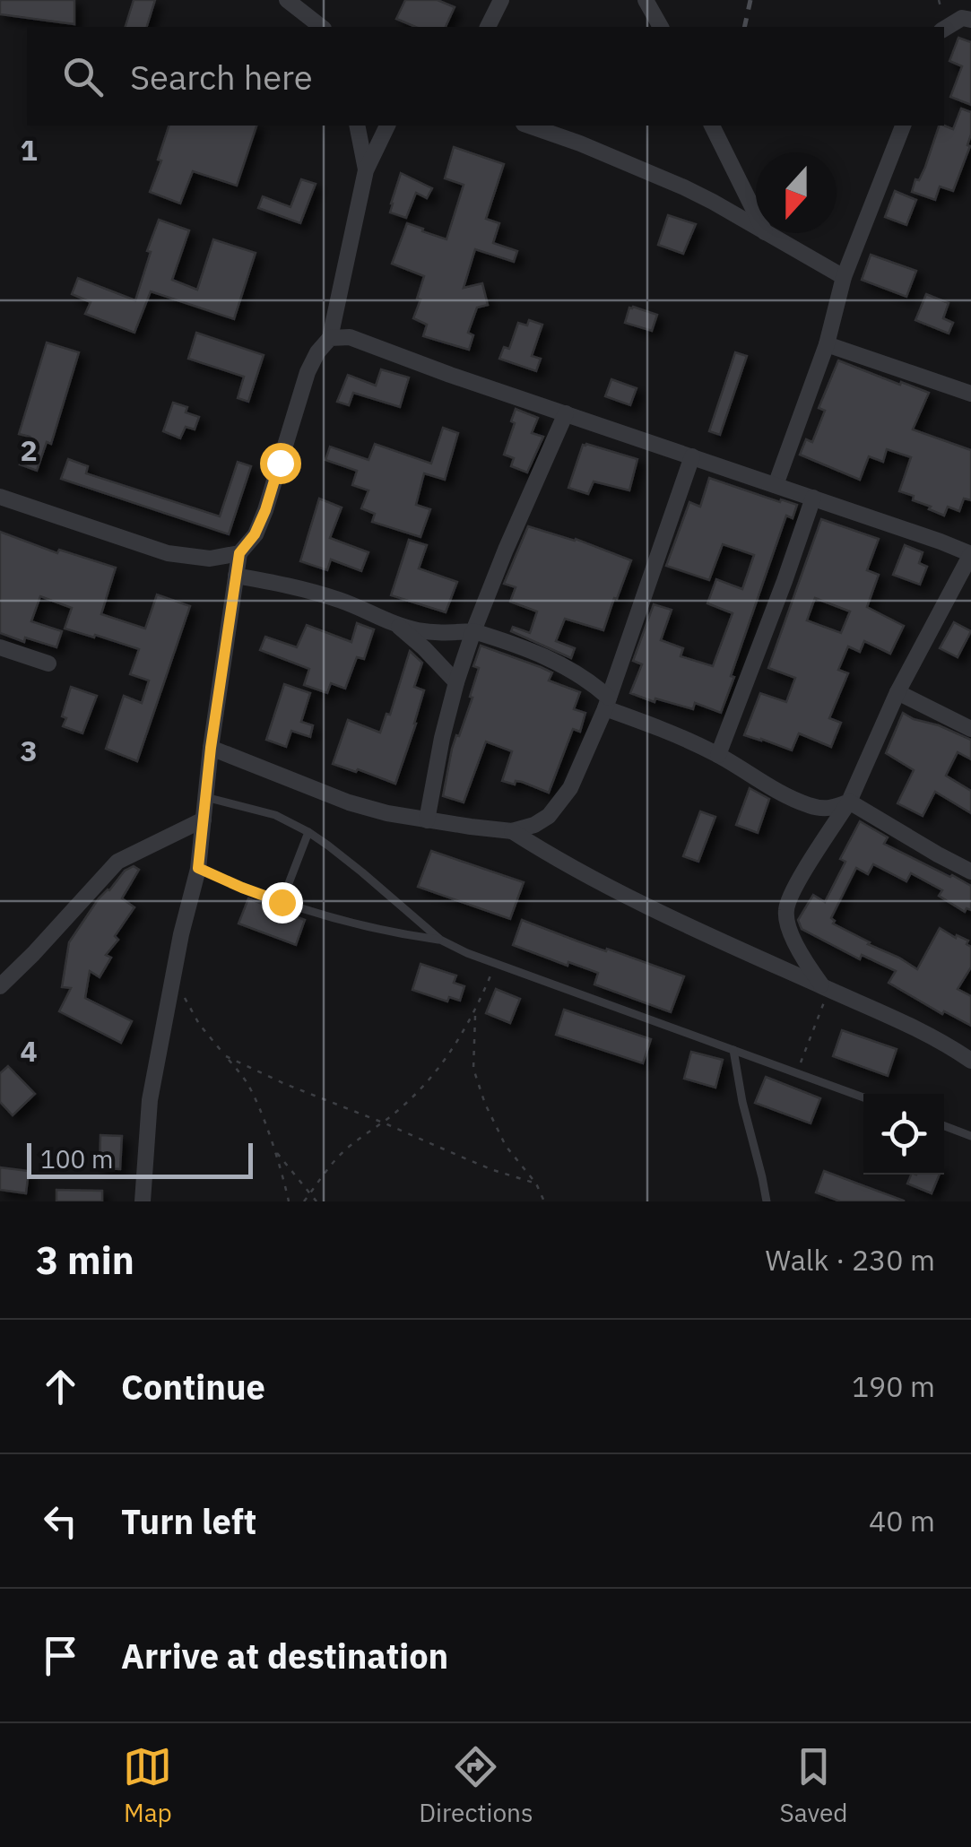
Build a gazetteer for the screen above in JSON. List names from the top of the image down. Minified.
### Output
{"scale_bar":"100 m","north":"bottom","page":{"search":"Search here","scale":"100 m","heading":["3 min","Walk · 230 m"],"list":[["Continue","190 m"],["Turn left","40 m"],"Arrive at destination"],"nav":["Map","Directions","Saved"]},"grid":{"rows":["1","2","3","4"]}}
